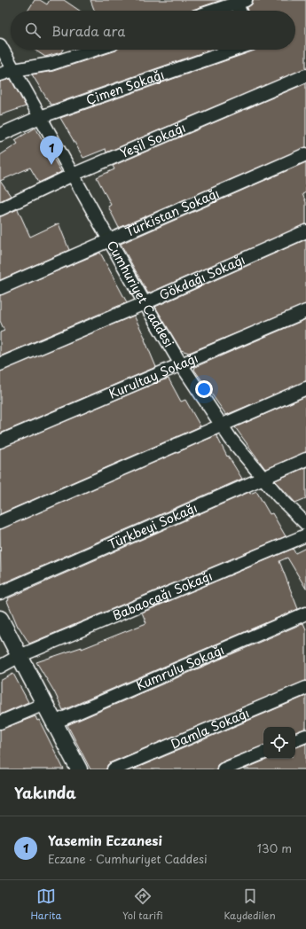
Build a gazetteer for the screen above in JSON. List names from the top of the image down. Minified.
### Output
{"streets":{"street":["Çimen Sokağı","Yeşil Sokağı","Türkistan Sokağı","Gökdağı Sokağı","Cumhuriyet Caddesi","Kurultay Sokağı","Türkbeyi Sokağı","Babaocağı Sokağı","Kumrulu Sokağı","Damla Sokağı"]},"crossings":[["Çimen Sokağı","Cumhuriyet Caddesi"],["Yeşil Sokağı","Cumhuriyet Caddesi"],["Türkistan Sokağı","Cumhuriyet Caddesi"],["Gökdağı Sokağı","Cumhuriyet Caddesi"],["Cumhuriyet Caddesi","Kurultay Sokağı"],["Cumhuriyet Caddesi","Türkbeyi Sokağı"]],"page":{"search":"Burada ara","pins":"1","heading":"Yakında","list":[{"mark":"1","name":"Yasemin Eczanesi","note":"Eczane · Cumhuriyet Caddesi","value":"130 m"}],"nav":["Harita","Yol tarifi","Kaydedilen"]}}
